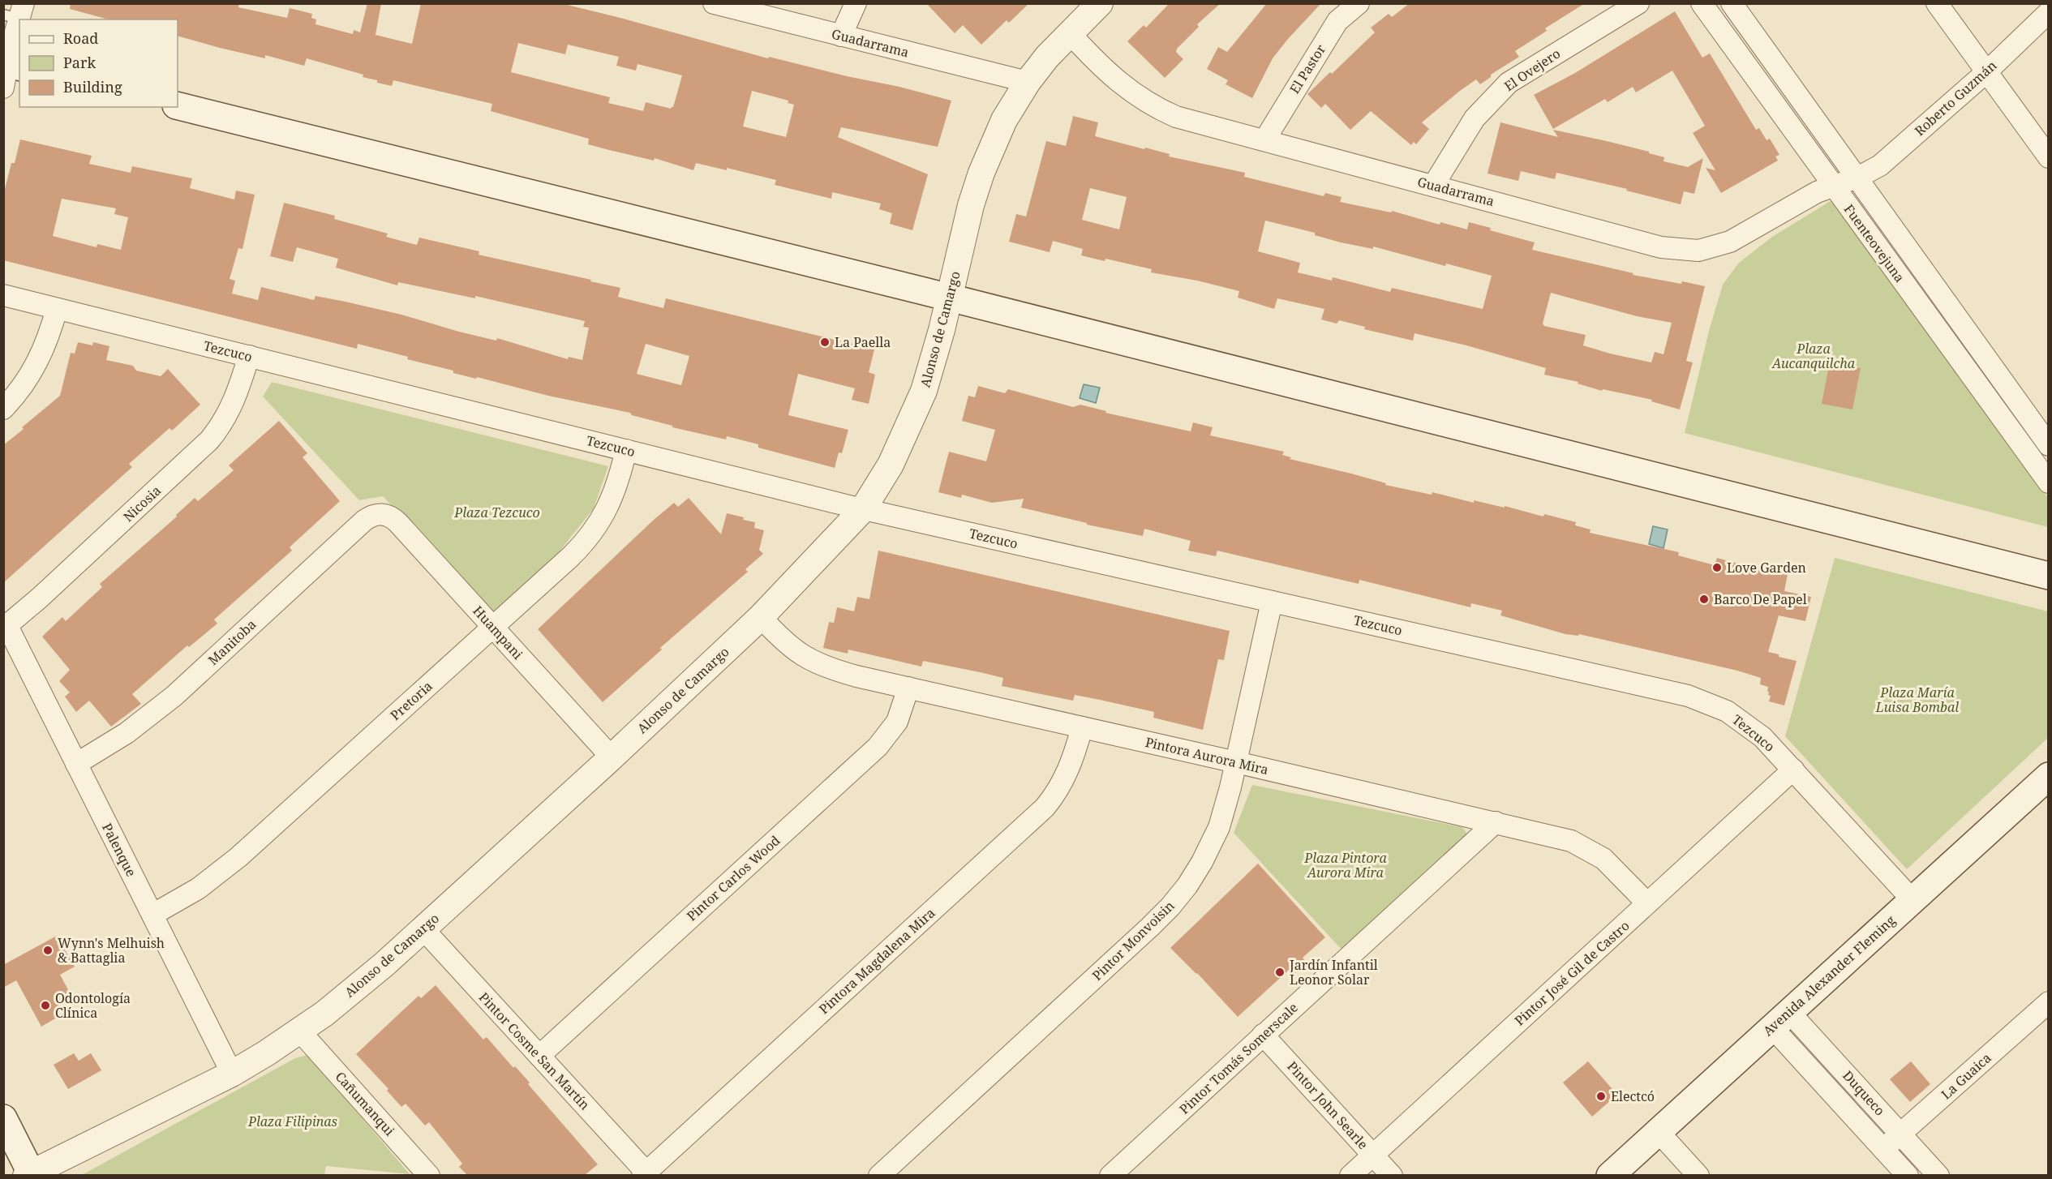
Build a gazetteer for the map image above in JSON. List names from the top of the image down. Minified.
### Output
{"streets":{"main road":["Avenida Alexander Fleming"],"street":["Guadarrama","El Pastor","El Ovejero","Roberto Guzmán","Fuenteovejuna","Alonso de Camargo","Tezcuco","Nicosia","Huampani","Manitoba","Pretoria","Pintora Aurora Mira","Palenque","Pintor Carlos Wood","Pintor Monvoisin","Pintora Magdalena Mira","Pintor José Gil de Castro","Pintor Cosme San Martín","Pintor Tomás Somerscale","La Guaica","Duqueco","Cañumanqui","Pintor John Searle"]},"crossings":[["Guadarrama","El Pastor"],["Guadarrama","El Ovejero"],["Guadarrama","Roberto Guzmán"],["Guadarrama","Fuenteovejuna"],["Guadarrama","Alonso de Camargo"],["Roberto Guzmán","Fuenteovejuna"],["Alonso de Camargo","Tezcuco"],["Alonso de Camargo","Huampani"],["Alonso de Camargo","Pintora Aurora Mira"],["Alonso de Camargo","Palenque"],["Alonso de Camargo","Pintor Cosme San Martín"],["Alonso de Camargo","Cañumanqui"],["Tezcuco","Nicosia"],["Tezcuco","Pretoria"],["Tezcuco","Pintor Monvoisin"],["Tezcuco","Pintor José Gil de Castro"],["Tezcuco","Avenida Alexander Fleming"],["Nicosia","Palenque"],["Huampani","Manitoba"],["Huampani","Pretoria"],["Manitoba","Palenque"],["Pretoria","Palenque"],["Pintora Aurora Mira","Pintor Carlos Wood"],["Pintora Aurora Mira","Pintor Monvoisin"],["Pintora Aurora Mira","Pintora Magdalena Mira"],["Pintora Aurora Mira","Pintor José Gil de Castro"],["Pintora Aurora Mira","Pintor Tomás Somerscale"],["Pintor Carlos Wood","Pintor Cosme San Martín"],["Pintora Magdalena Mira","Pintor Cosme San Martín"],["Pintor José Gil de Castro","Pintor John Searle"],["Avenida Alexander Fleming","Duqueco"],["Pintor Tomás Somerscale","Pintor John Searle"],["La Guaica","Duqueco"]],"parks":["Plaza Aucanquilcha","Plaza Tezcuco","Plaza María Luisa Bombal","Plaza Pintora Aurora Mira","Plaza Filipinas"],"places":["La Paella","Love Garden","Barco De Papel","Wynn's Melhuish & Battaglia","Jardín Infantil Leonor Solar","Odontología Clínica","Electcó"],"legend":["Road","Park","Building"]}
